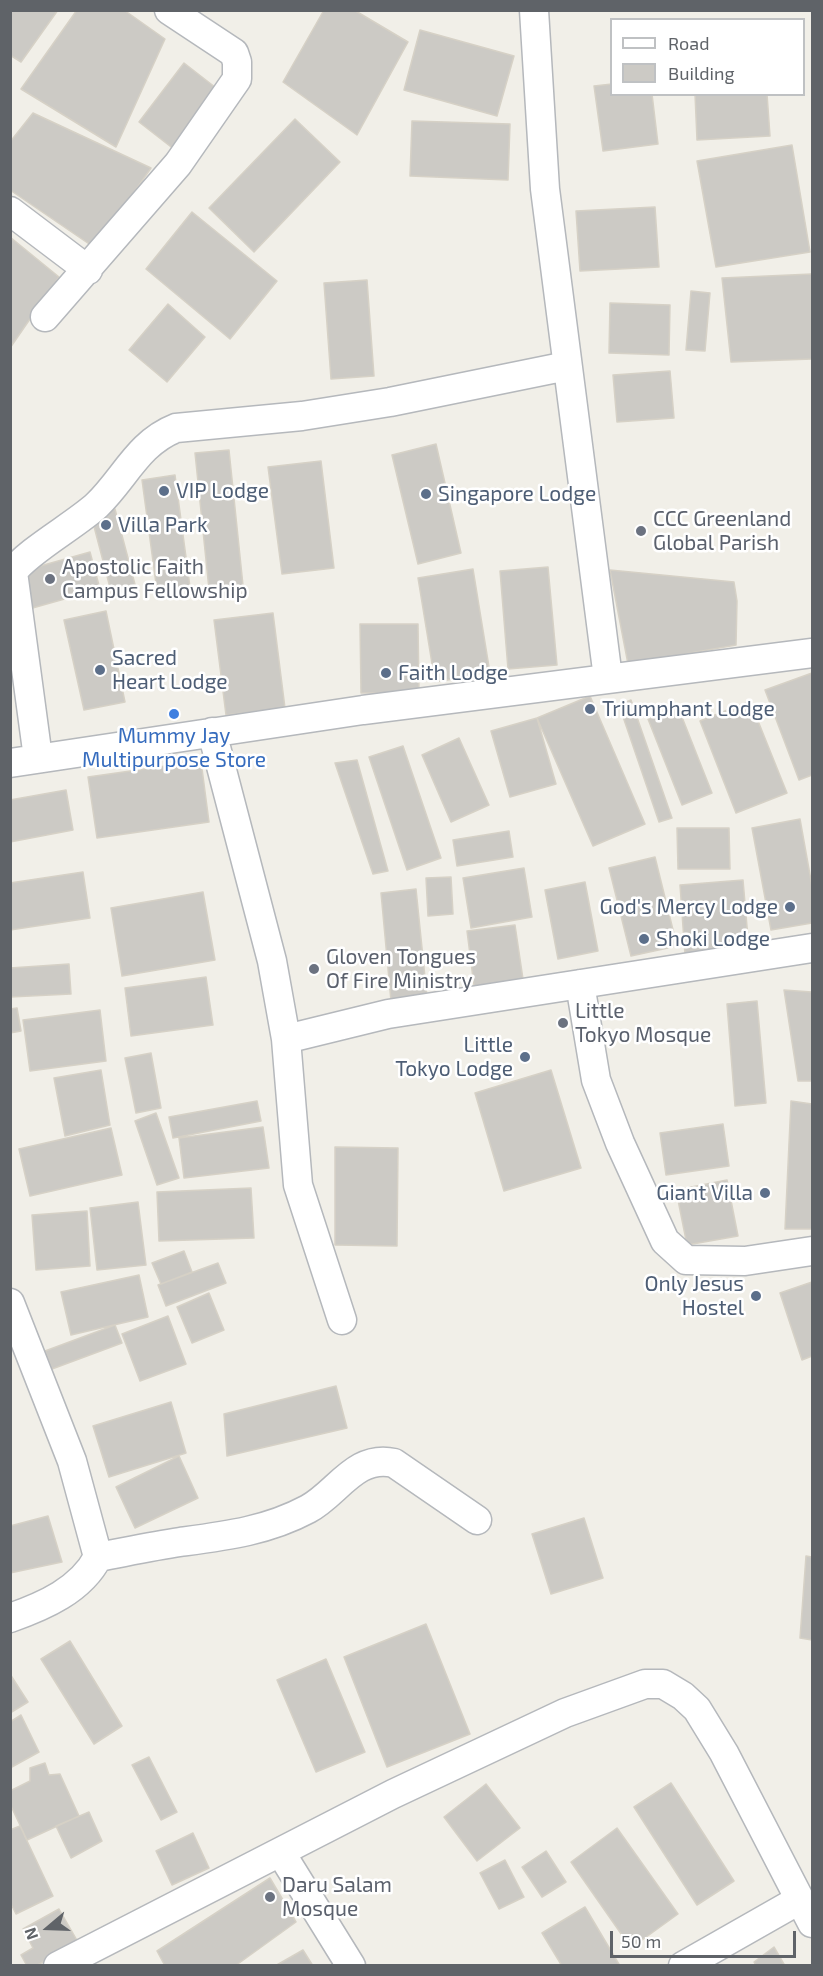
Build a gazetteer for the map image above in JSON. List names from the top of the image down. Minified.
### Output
{"places":["VIP Lodge","Singapore Lodge","Villa Park","CCC Greenland Global Parish","Apostolic Faith Campus Fellowship","Sacred Heart Lodge","Faith Lodge","Triumphant Lodge","Mummy Jay Multipurpose Store","God's Mercy Lodge","Shoki Lodge","Gloven Tongues Of Fire Ministry","Little Tokyo Mosque","Little Tokyo Lodge","Giant Villa","Only Jesus Hostel","Daru Salam Mosque"],"legend":["Road","Building"],"scale_bar":"50 m","north":"left"}
